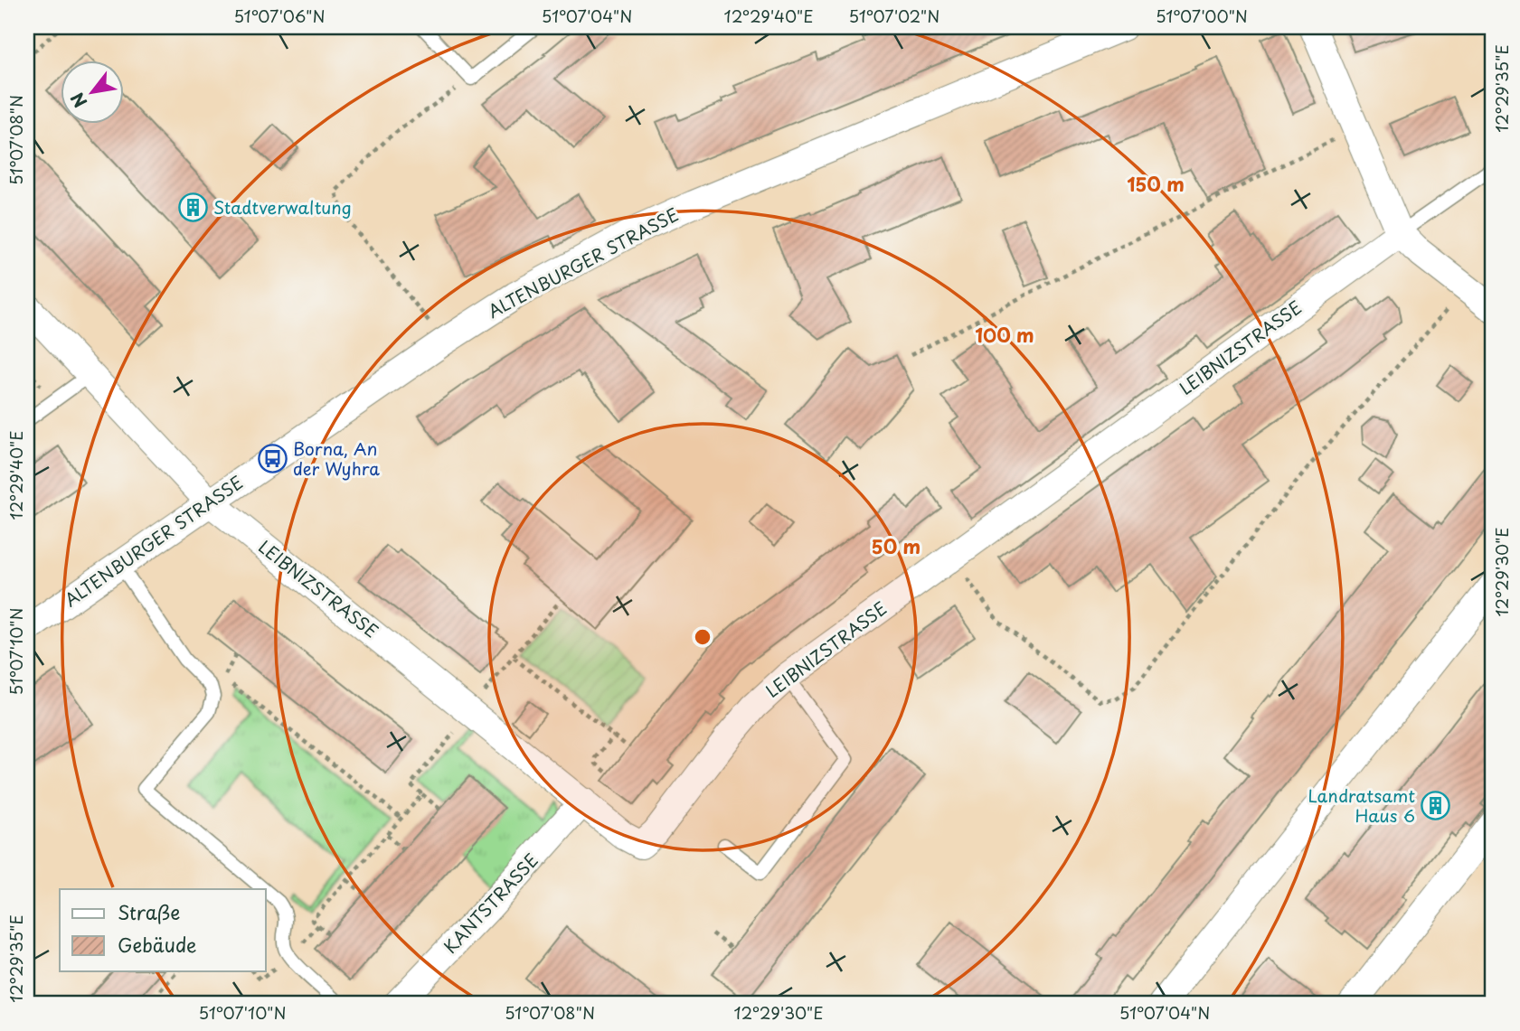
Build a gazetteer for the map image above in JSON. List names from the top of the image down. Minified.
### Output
{"streets":{"street":["ALTENBURGER STRASSE","LEIBNIZSTRASSE","KANTSTRASSE"]},"crossings":[["ALTENBURGER STRASSE","LEIBNIZSTRASSE"],["LEIBNIZSTRASSE","KANTSTRASSE"]],"places":{"building":["Stadtverwaltung","Landratsamt Haus 6"],"bus stop":["Borna, An der Wyhra"]},"legend":["Straße","Gebäude"],"north":"bottom left","coordinates":["51°07'06\"N","51°07'04\"N","12°29'40\"E","51°07'02\"N","51°07'00\"N","12°29'35\"E","51°07'08\"N","12°29'30\"E","51°07'10\"N"],"rings":["150 m","100 m","50 m"]}
